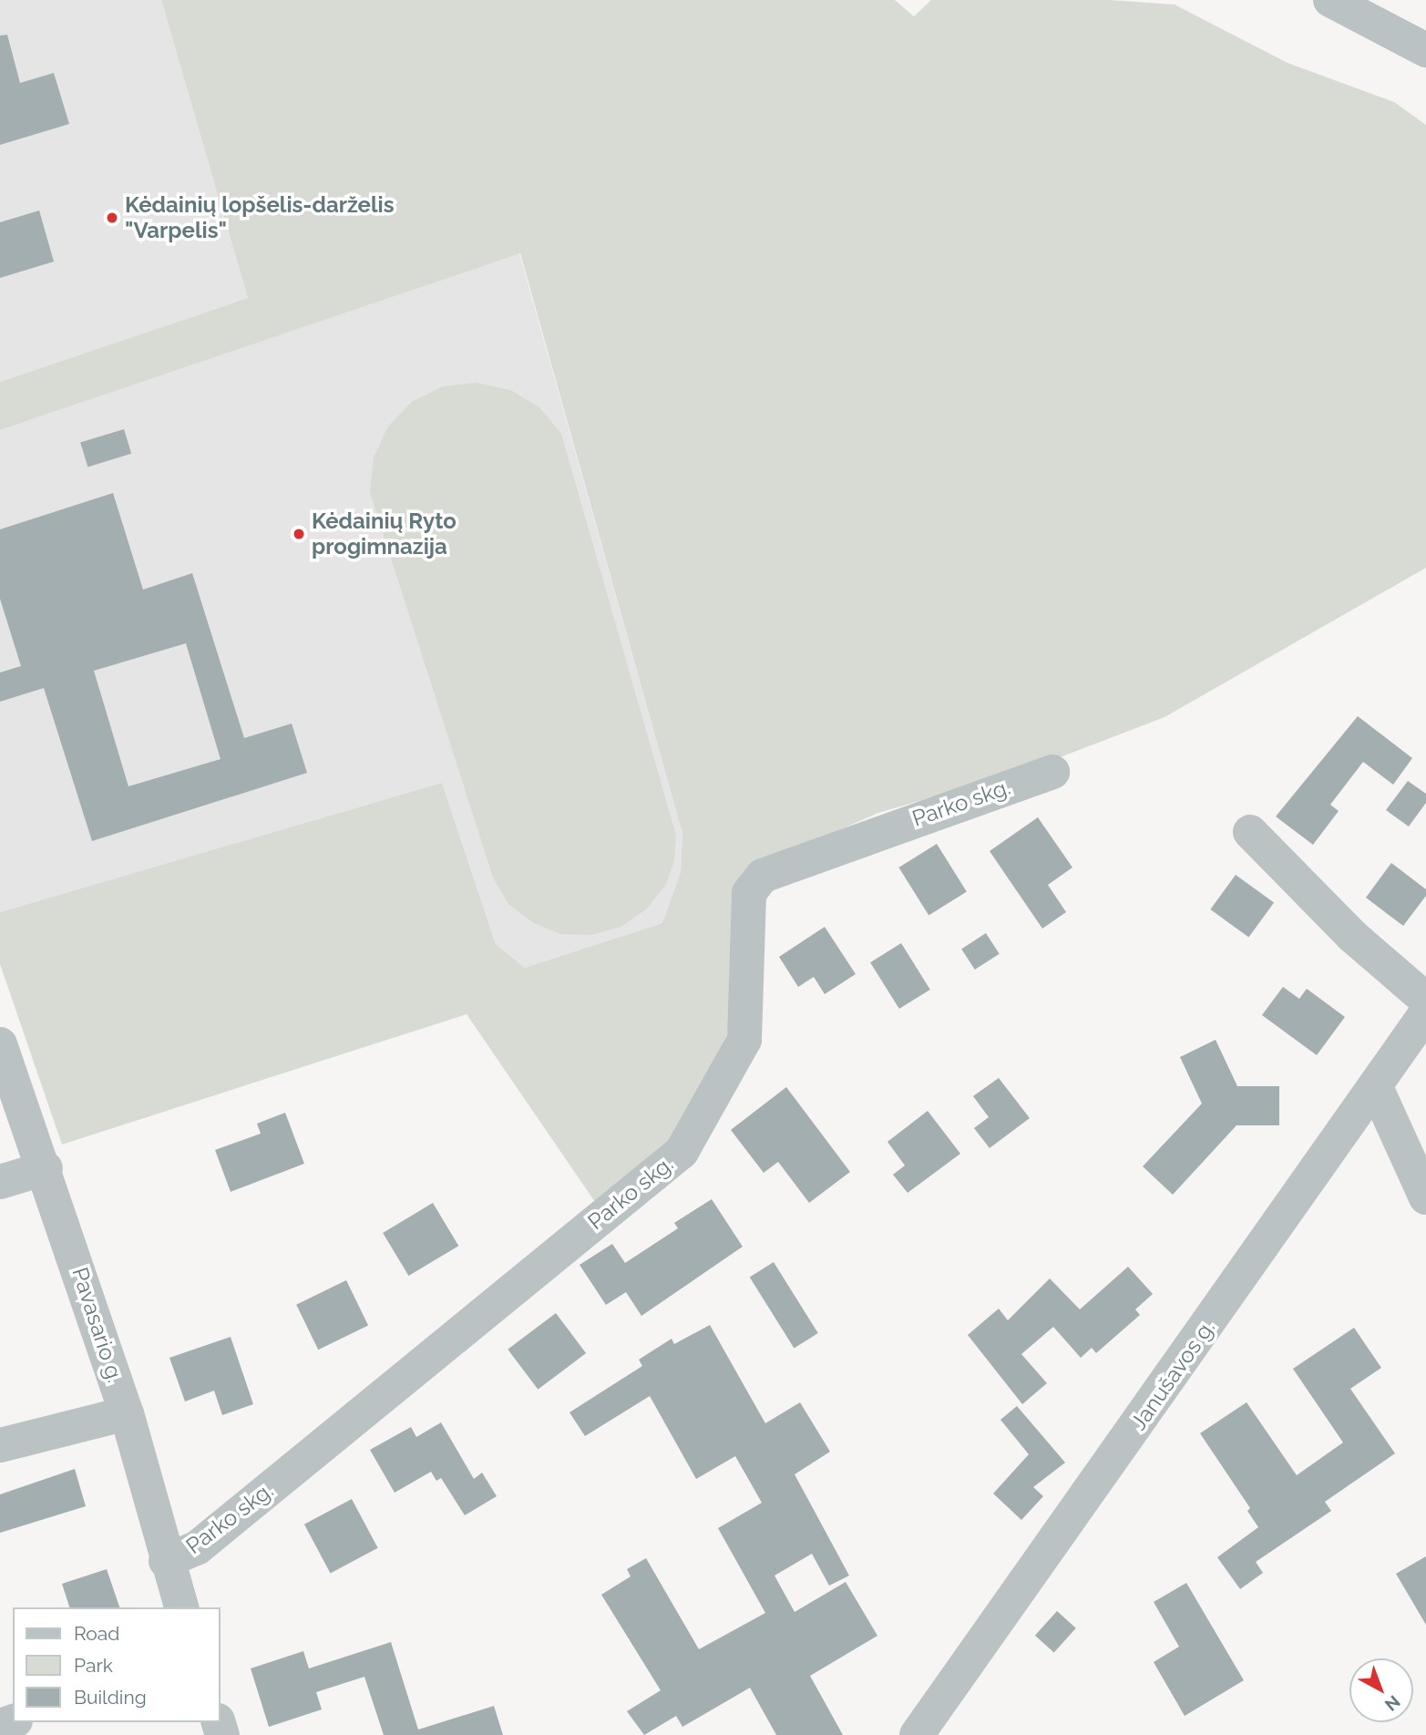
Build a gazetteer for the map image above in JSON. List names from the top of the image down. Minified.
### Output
{"streets":{"street":["Parko skg.","Pavasario g.","Janušavos g."]},"crossings":[["Parko skg.","Pavasario g."]],"places":["Kėdainių lopšelis-darželis \"Varpelis\"","Kėdainių Ryto progimnazija"],"legend":["Road","Park","Building"],"north":"bottom right"}
